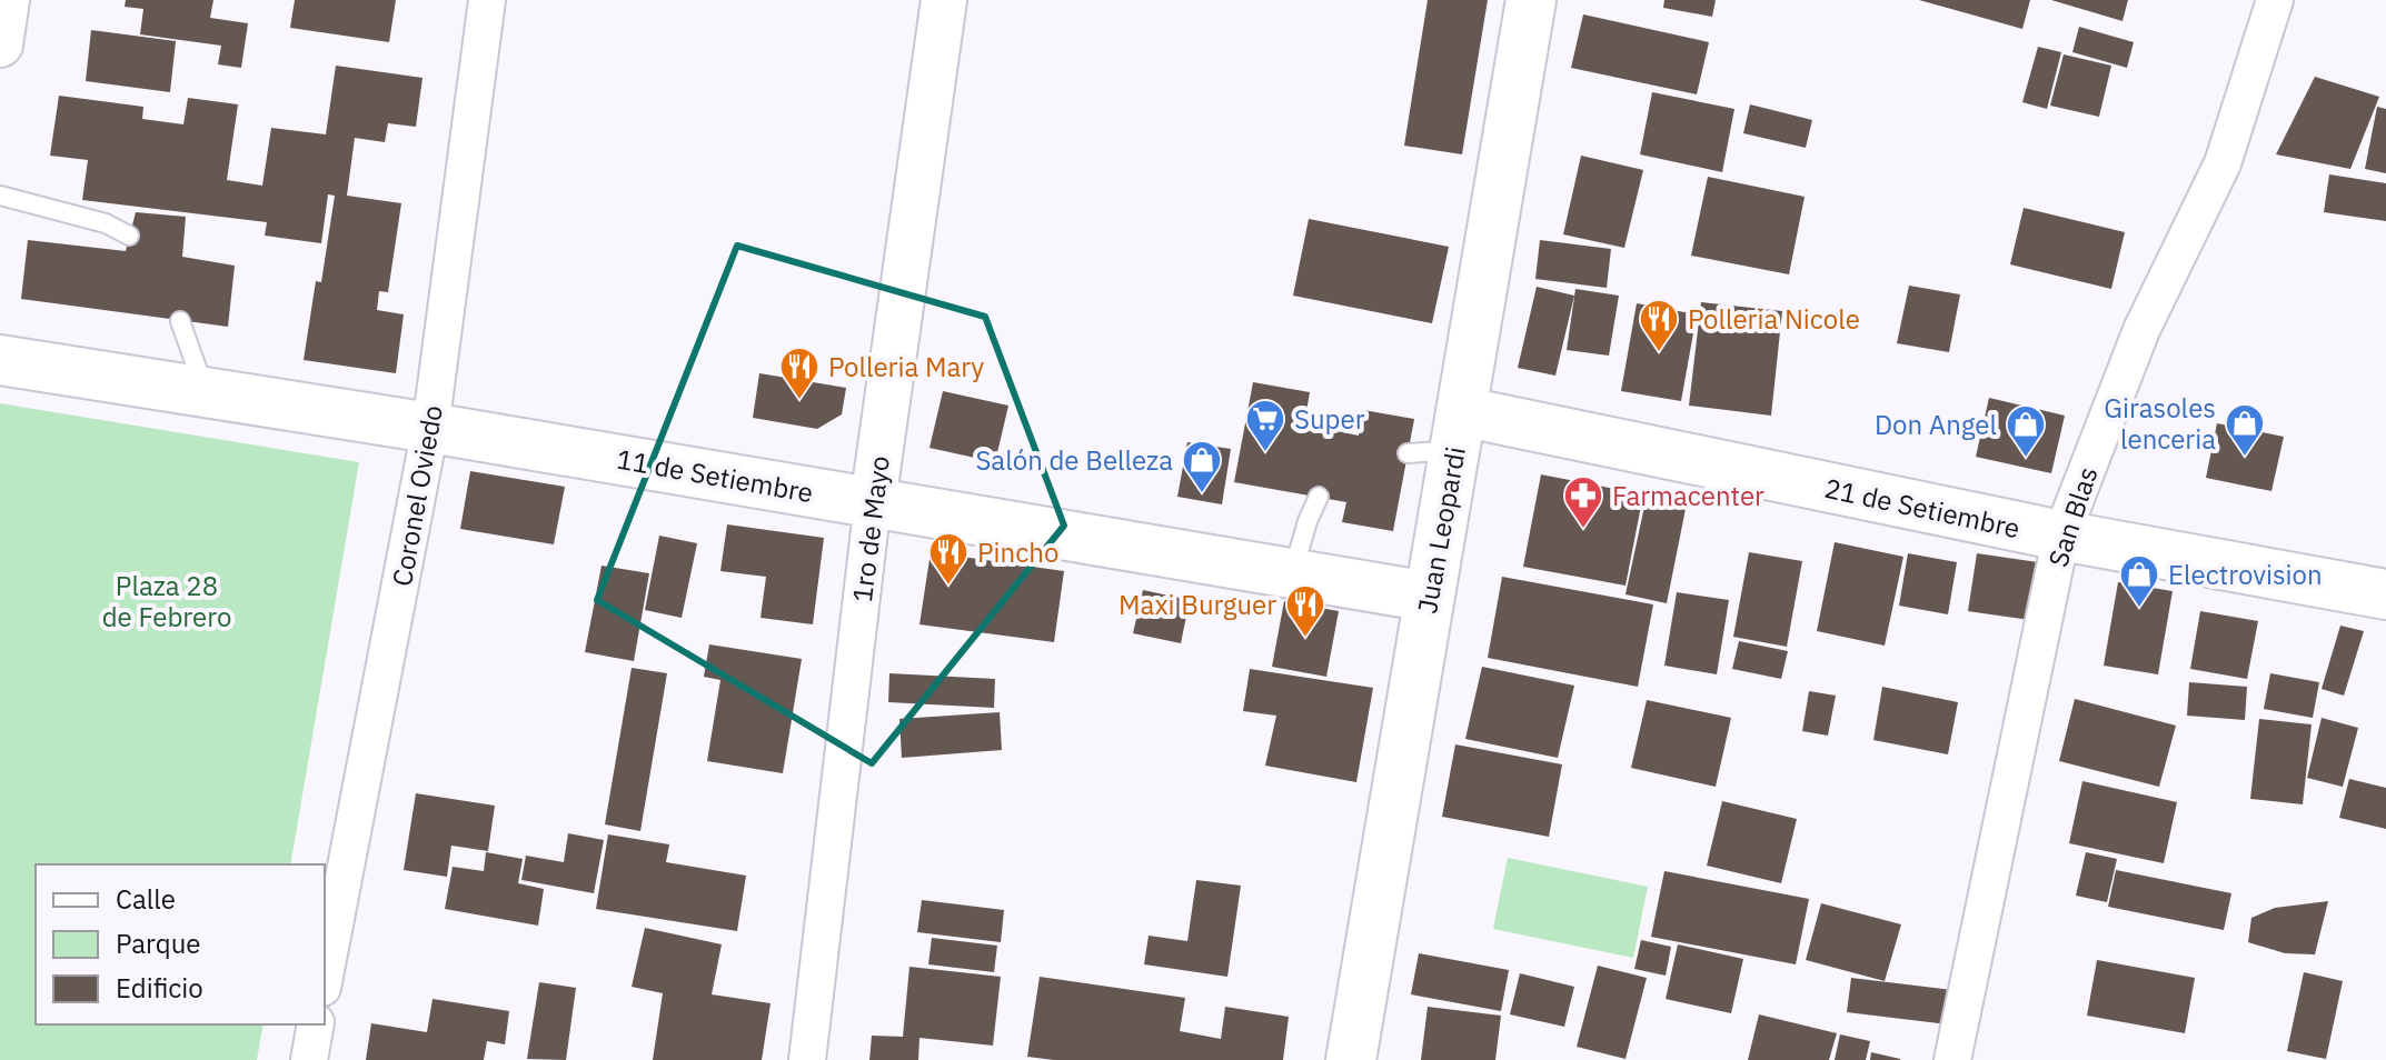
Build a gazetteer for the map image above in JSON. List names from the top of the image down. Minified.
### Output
{"streets":{"main road":["11 de Setiembre","21 de Setiembre","Juan Leopardi"],"street":["Coronel Oviedo","San Blas","1ro de Mayo"]},"crossings":[["11 de Setiembre","Coronel Oviedo"],["11 de Setiembre","1ro de Mayo"],["11 de Setiembre","Juan Leopardi"],["21 de Setiembre","San Blas"],["21 de Setiembre","Juan Leopardi"]],"parks":["Plaza 28 de Febrero"],"places":{"restaurant":["Polleria Nicole","Polleria Mary","Pincho","Maxi Burguer"],"supermarket":["Super"],"shop":["Girasoles lenceria","Don Angel","Salón de Belleza","Electrovision"],"pharmacy":["Farmacenter"]},"legend":["Calle","Parque","Edificio"]}
